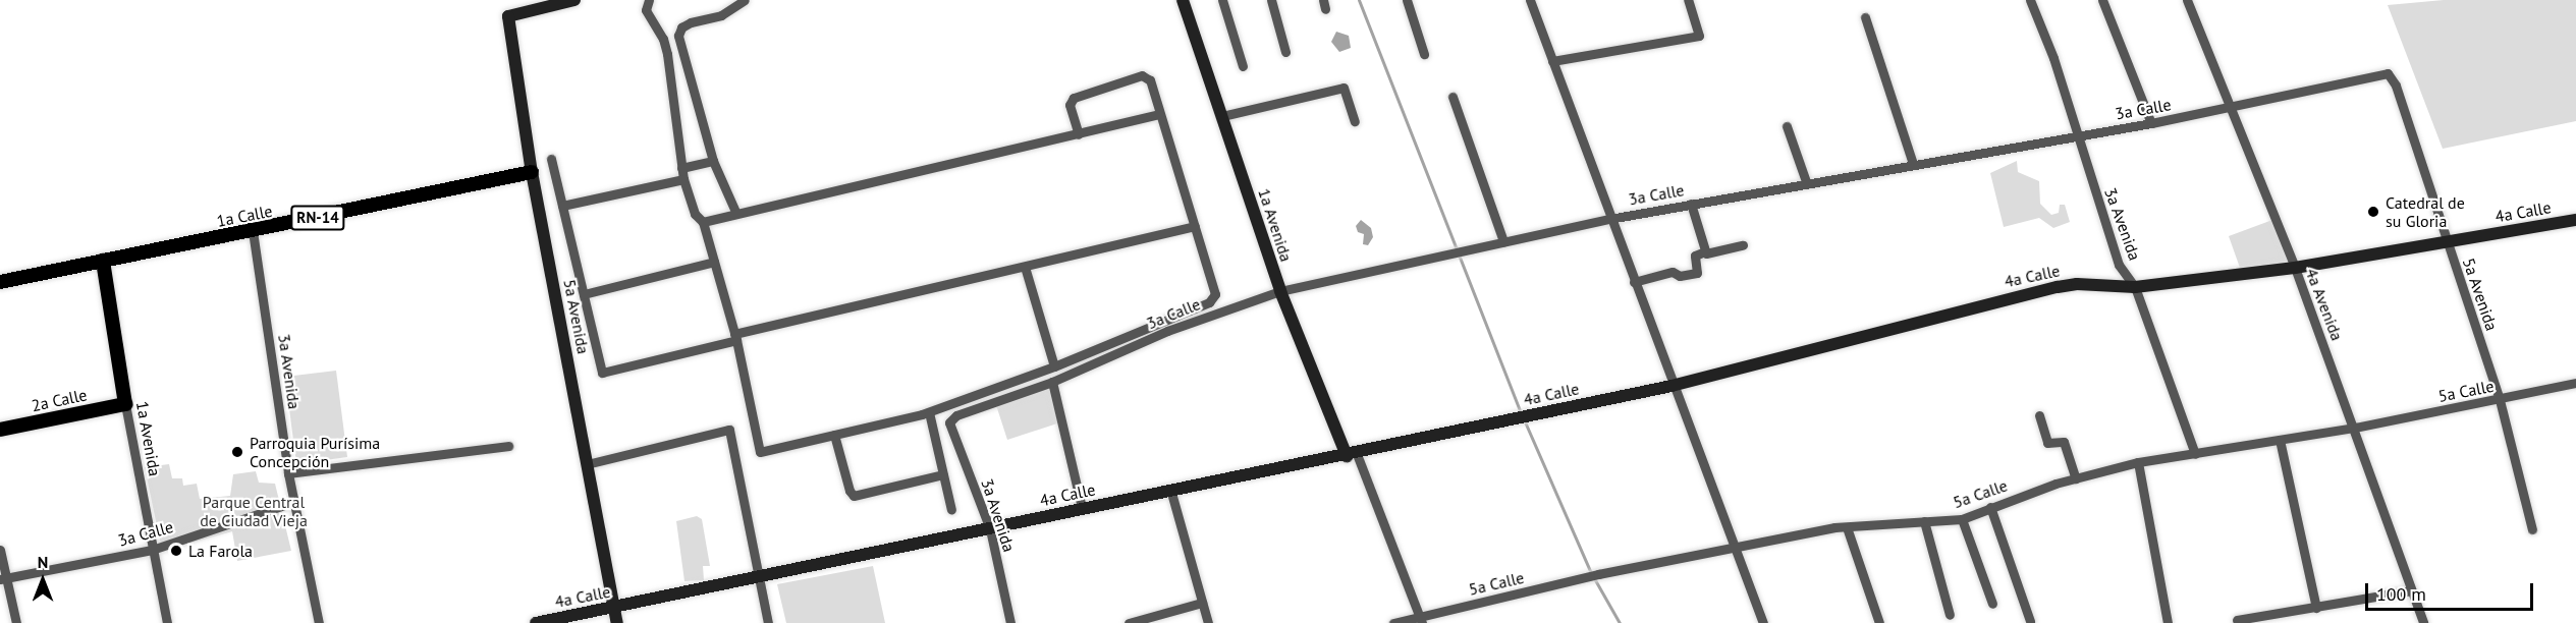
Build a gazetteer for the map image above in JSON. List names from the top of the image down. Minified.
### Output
{"streets":{"main road":["4a Calle","1a Calle","RN-14","1a Avenida","5a Avenida","2a Calle"],"street":["3a Calle","3a Avenida","4a Avenida","5a Calle"]},"crossings":[["3a Calle","3a Avenida"],["3a Calle","1a Avenida"],["3a Calle","5a Avenida"],["3a Calle","4a Avenida"],["4a Calle","3a Avenida"],["4a Calle","1a Avenida"],["4a Calle","5a Avenida"],["4a Calle","4a Avenida"],["1a Calle","3a Avenida"],["1a Calle","1a Avenida"],["1a Calle","5a Avenida"],["3a Avenida","5a Calle"],["1a Avenida","5a Calle"],["1a Avenida","2a Calle"],["5a Avenida","5a Calle"],["4a Avenida","5a Calle"]],"parks":["Parque Central de Ciudad Vieja"],"places":["Catedral de su Gloria","Parroquia Purísima Concepción","La Farola"],"scale_bar":"100 m","north":"top"}
